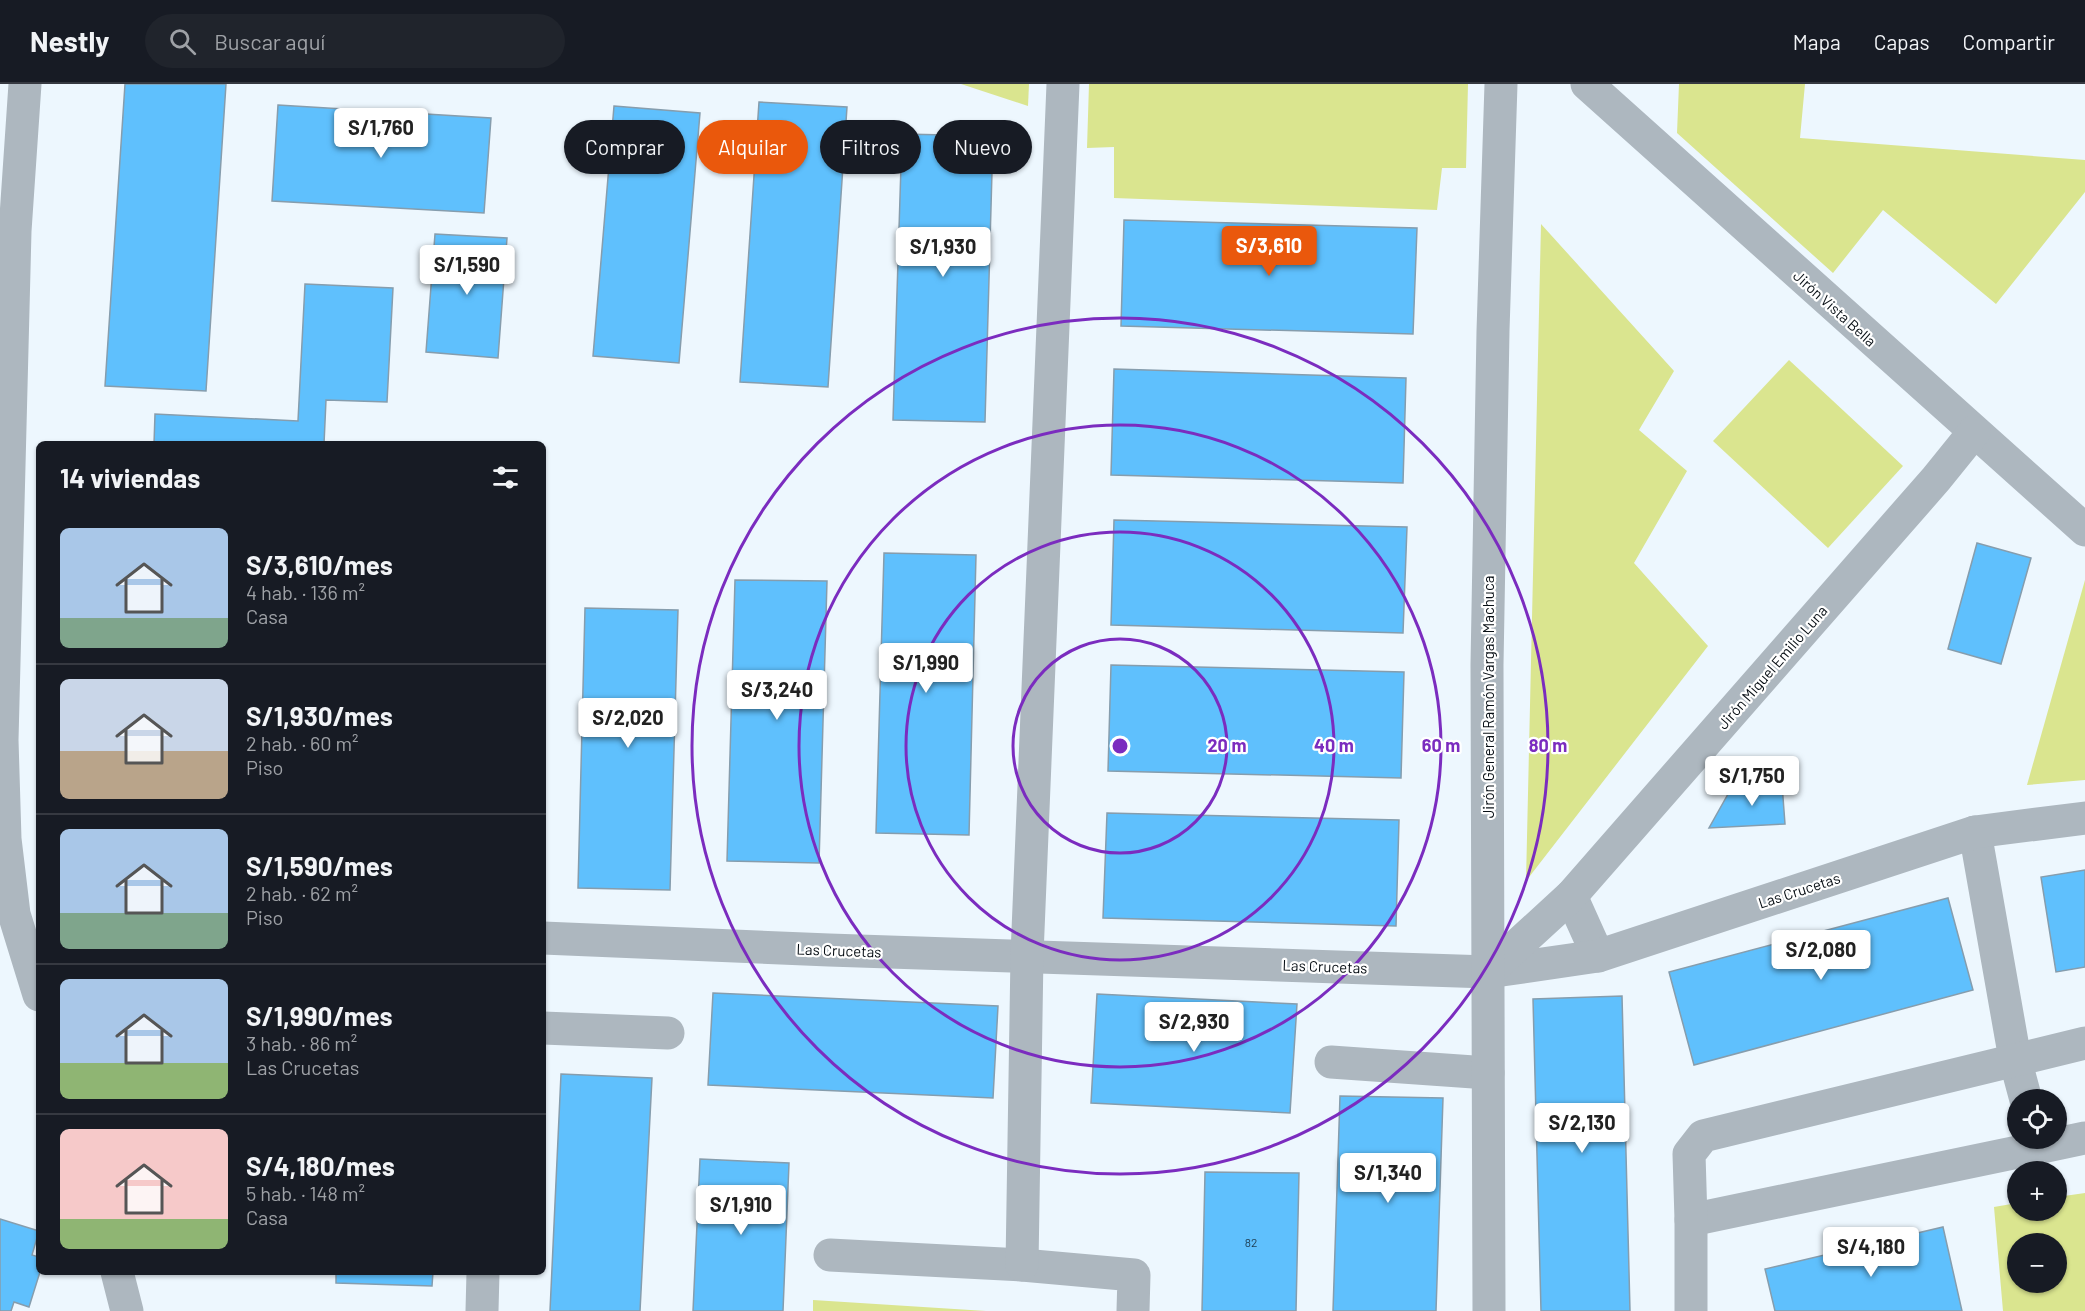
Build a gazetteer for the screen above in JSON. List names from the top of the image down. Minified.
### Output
{"streets":{"street":["Jirón Vista Bella","Jirón Miguel Emilio Luna","Jirón General Ramón Vargas Machuca","Las Crucetas"]},"crossings":[["Jirón Vista Bella","Jirón Miguel Emilio Luna"],["Jirón Miguel Emilio Luna","Jirón General Ramón Vargas Machuca"],["Jirón Miguel Emilio Luna","Las Crucetas"],["Jirón General Ramón Vargas Machuca","Las Crucetas"]],"house_numbers":["82"],"page":{"header":"Nestly","search":"Buscar aquí","nav":["Mapa","Capas","Compartir"],"price":["S/1,760","S/3,610","S/1,930","S/1,590","S/1,990","S/3,240","S/2,020","S/1,750","S/2,080","S/2,930","S/2,130","S/1,340","S/1,910","S/4,180"],"chip":["Comprar","Alquilar","Filtros","Nuevo"],"heading":"14 viviendas","list":[{"name":"S/3,610/mes","note":"4 hab. · 136 m² · Casa"},{"name":"S/1,930/mes","note":"2 hab. · 60 m² · Piso"},{"name":"S/1,590/mes","note":"2 hab. · 62 m² · Piso"},{"name":"S/1,990/mes","note":"3 hab. · 86 m² · Las Crucetas"},{"name":"S/4,180/mes","note":"5 hab. · 148 m² · Casa"}],"map_buttons":["+","−"]},"rings":["20 m","40 m","60 m","80 m"]}
